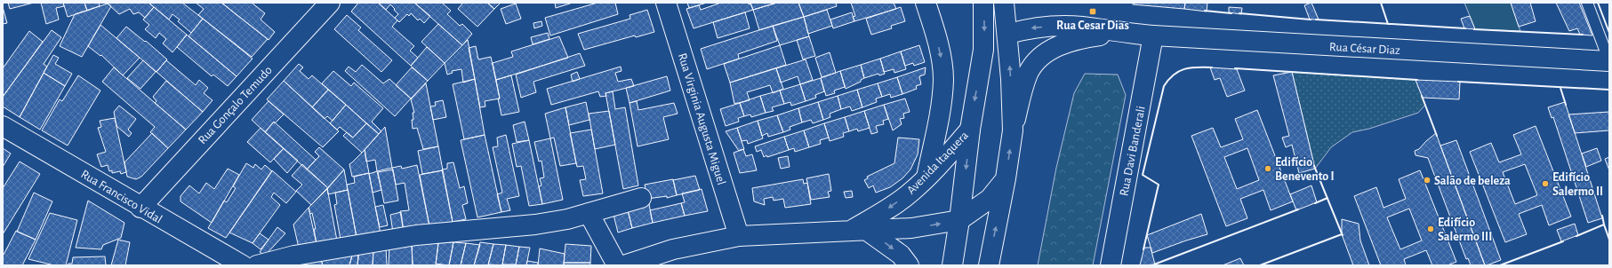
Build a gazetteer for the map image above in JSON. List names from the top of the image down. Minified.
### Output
{"streets":{"street":["Rua César Diaz","Rua Gonçalo Temudo","Rua Virginia Augusta Miguel","Rua Davi Banderali","Avenida Itaquera","Rua Francisco Vidal"]},"crossings":[["Rua César Diaz","Rua Davi Banderali"],["Rua César Diaz","Avenida Itaquera"],["Rua Gonçalo Temudo","Rua Francisco Vidal"],["Rua Virginia Augusta Miguel","Avenida Itaquera"]],"places":{"transit":["Rua Cesar Dias"],"other":["Edifício Benevento I","Salão de beleza","Edifício Salermo II","Edifício Salermo III"]}}
